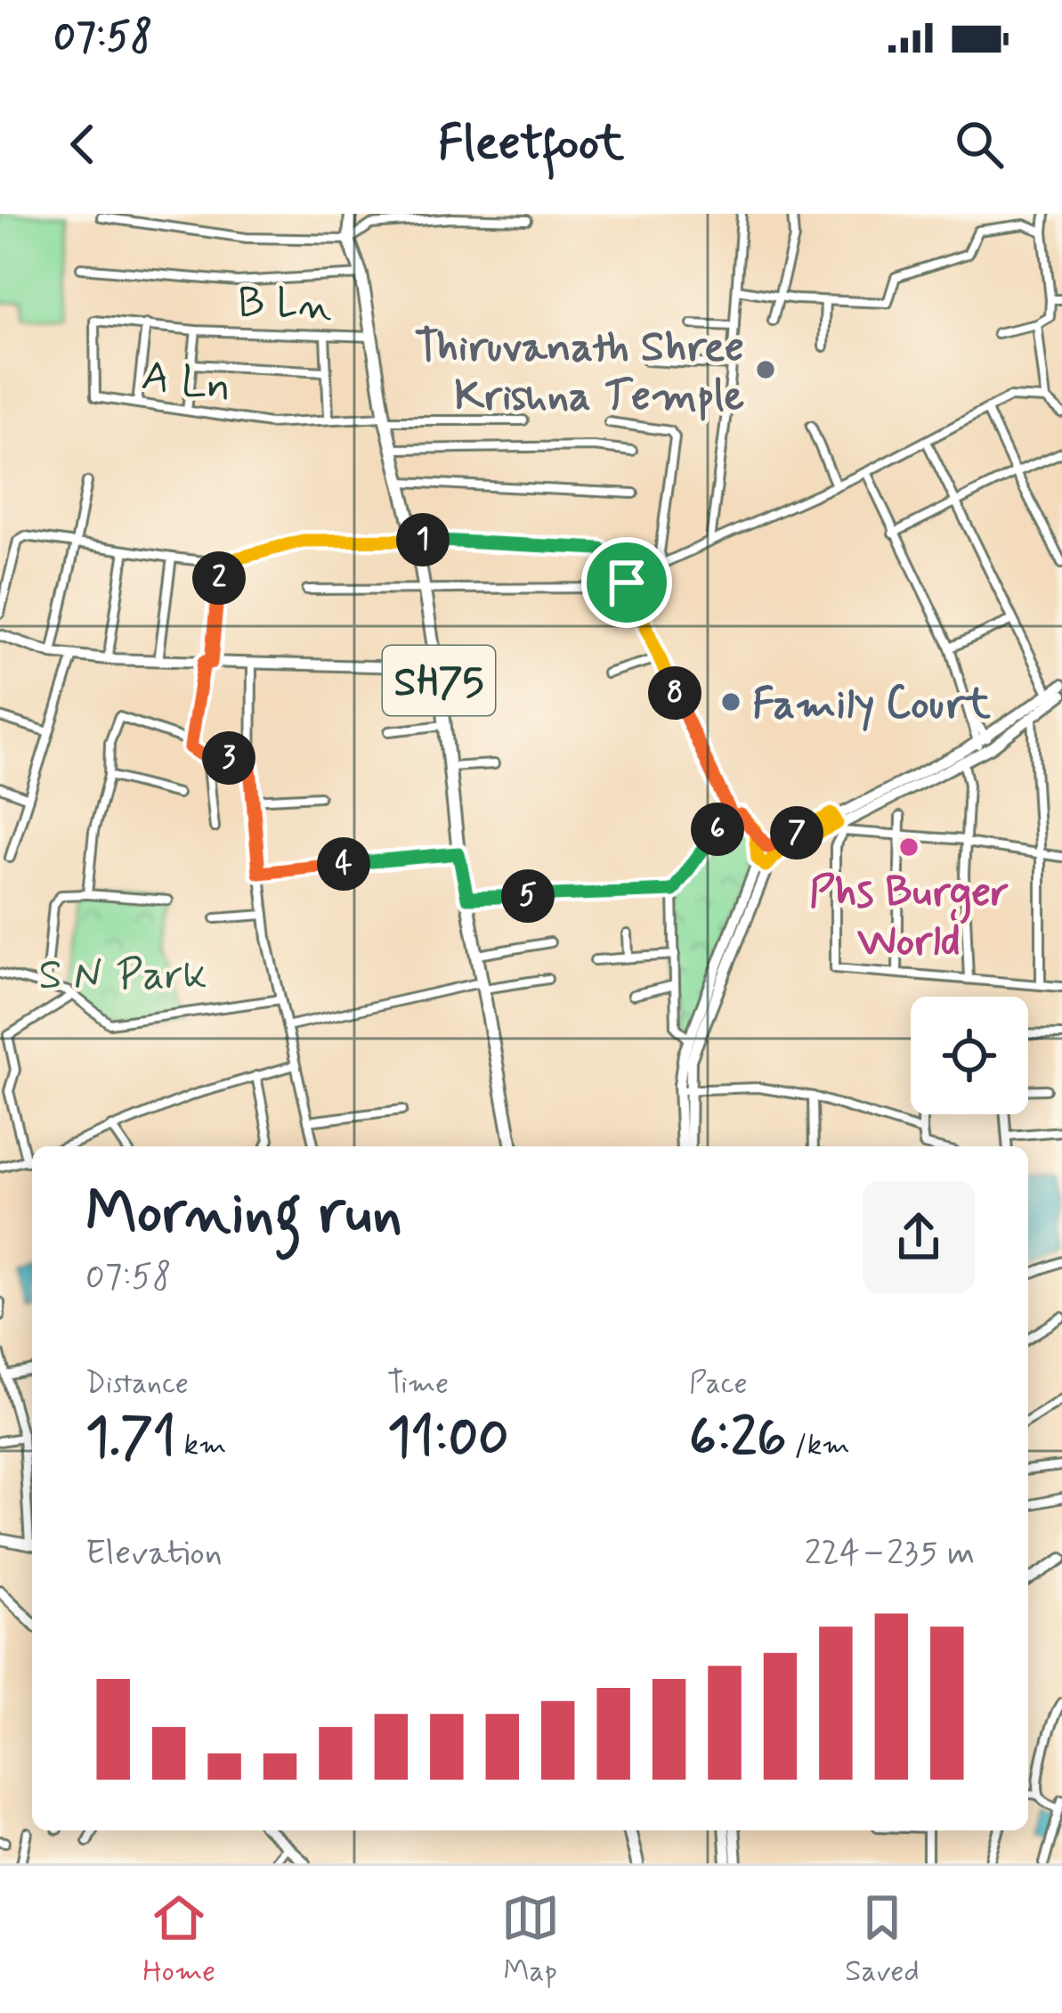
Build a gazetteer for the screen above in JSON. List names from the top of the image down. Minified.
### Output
{"streets":{"main road":["SH75"],"street":["B Ln","A Ln"]},"crossings":[["B Ln","A Ln"],["B Ln","SH75"],["A Ln","SH75"]],"parks":["S N Park"],"places":["Thiruvanath Shree Krishna Temple","Family Court","Phs Burger World"],"page":{"status":"07:58","header":"Fleetfoot","pins":["1","2","8","3","6","7","4","5"],"heading":["Morning run","07:58"],"stats":[["Distance","1.71 km"],["Time","11:00"],["Pace","6:26 /km"]],"chart":["Elevation","224–235 m"],"tabs":["Home","Map","Saved"]}}
